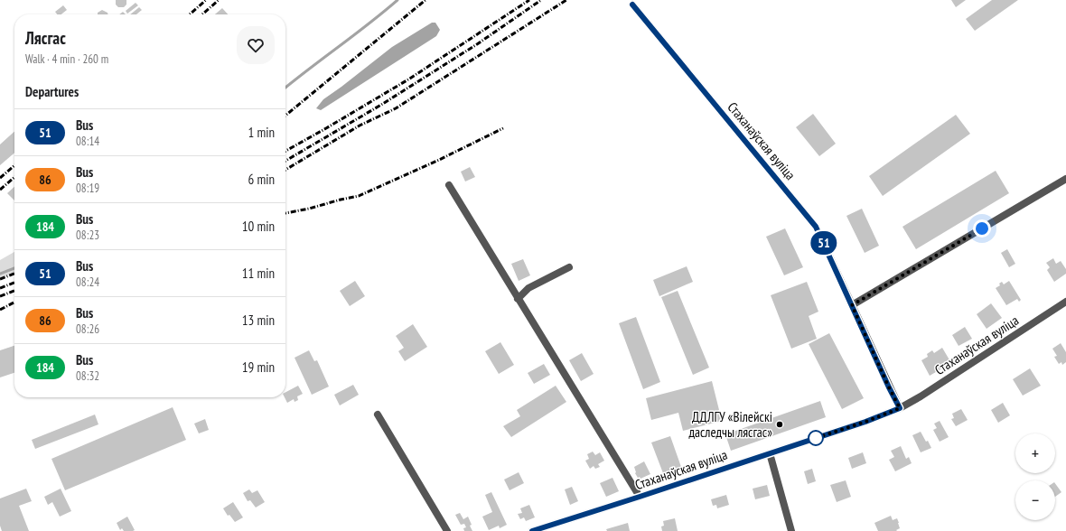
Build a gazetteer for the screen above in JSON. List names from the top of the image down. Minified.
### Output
{"streets":{"street":["Стаханаўская вуліца"]},"places":["ДДЛГУ «Вілейскі даследчы лясгас»"],"lines":["bus line 51"],"page":{"on_map":"51","heading":[["Лясгас","Walk · 4 min · 260 m"],"Departures"],"list":[{"mark":"51","name":"Bus","note":"08:14","value":"1 min"},{"mark":"86","name":"Bus","note":"08:19","value":"6 min"},{"mark":"184","name":"Bus","note":"08:23","value":"10 min"},{"mark":"51","name":"Bus","note":"08:24","value":"11 min"},{"mark":"86","name":"Bus","note":"08:26","value":"13 min"},{"mark":"184","name":"Bus","note":"08:32","value":"19 min"}],"map_buttons":["+","−"]}}
